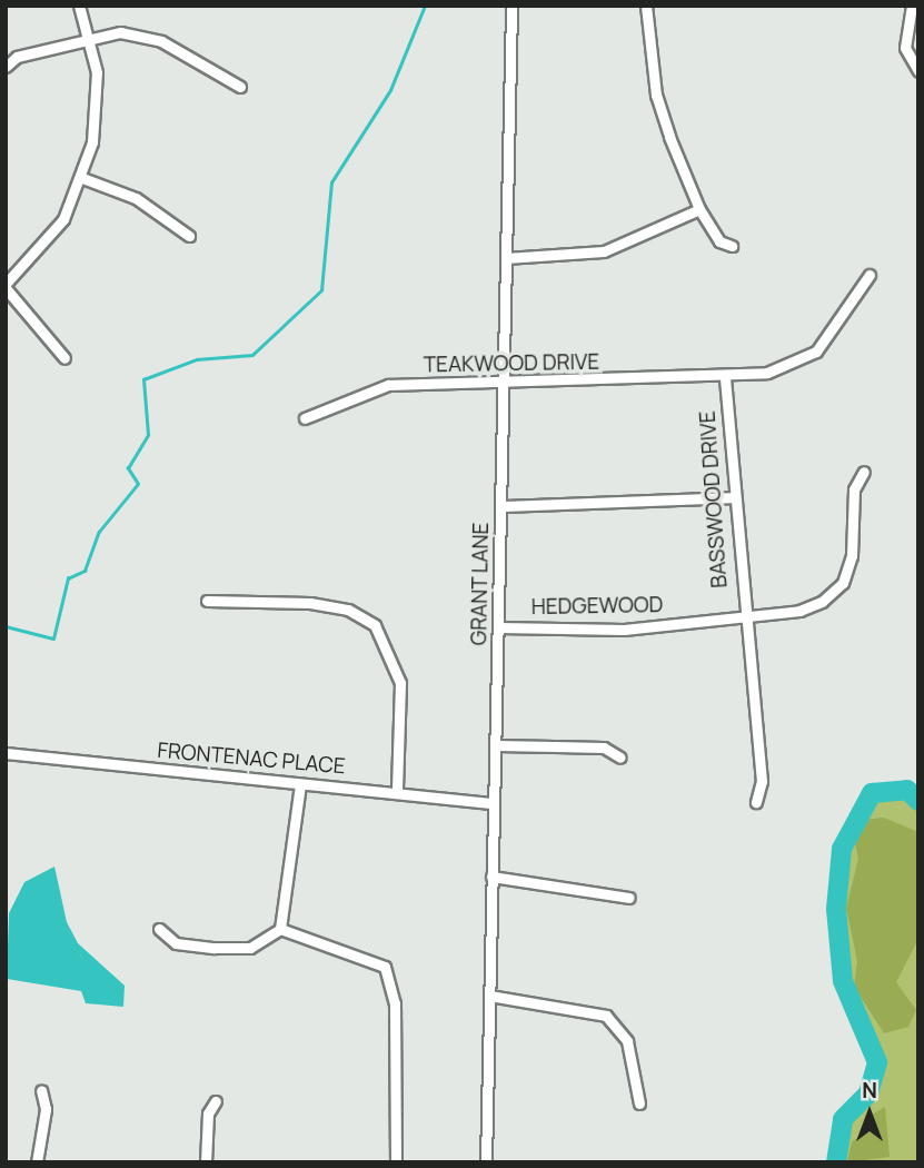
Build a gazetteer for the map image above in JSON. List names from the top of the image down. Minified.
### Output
{"streets":{"street":["TEAKWOOD DRIVE","BASSWOOD DRIVE","GRANT LANE","HEDGEWOOD","FRONTENAC PLACE"]},"crossings":[["TEAKWOOD DRIVE","BASSWOOD DRIVE"],["TEAKWOOD DRIVE","GRANT LANE"],["BASSWOOD DRIVE","HEDGEWOOD"],["GRANT LANE","HEDGEWOOD"],["GRANT LANE","FRONTENAC PLACE"]],"north":"top"}
